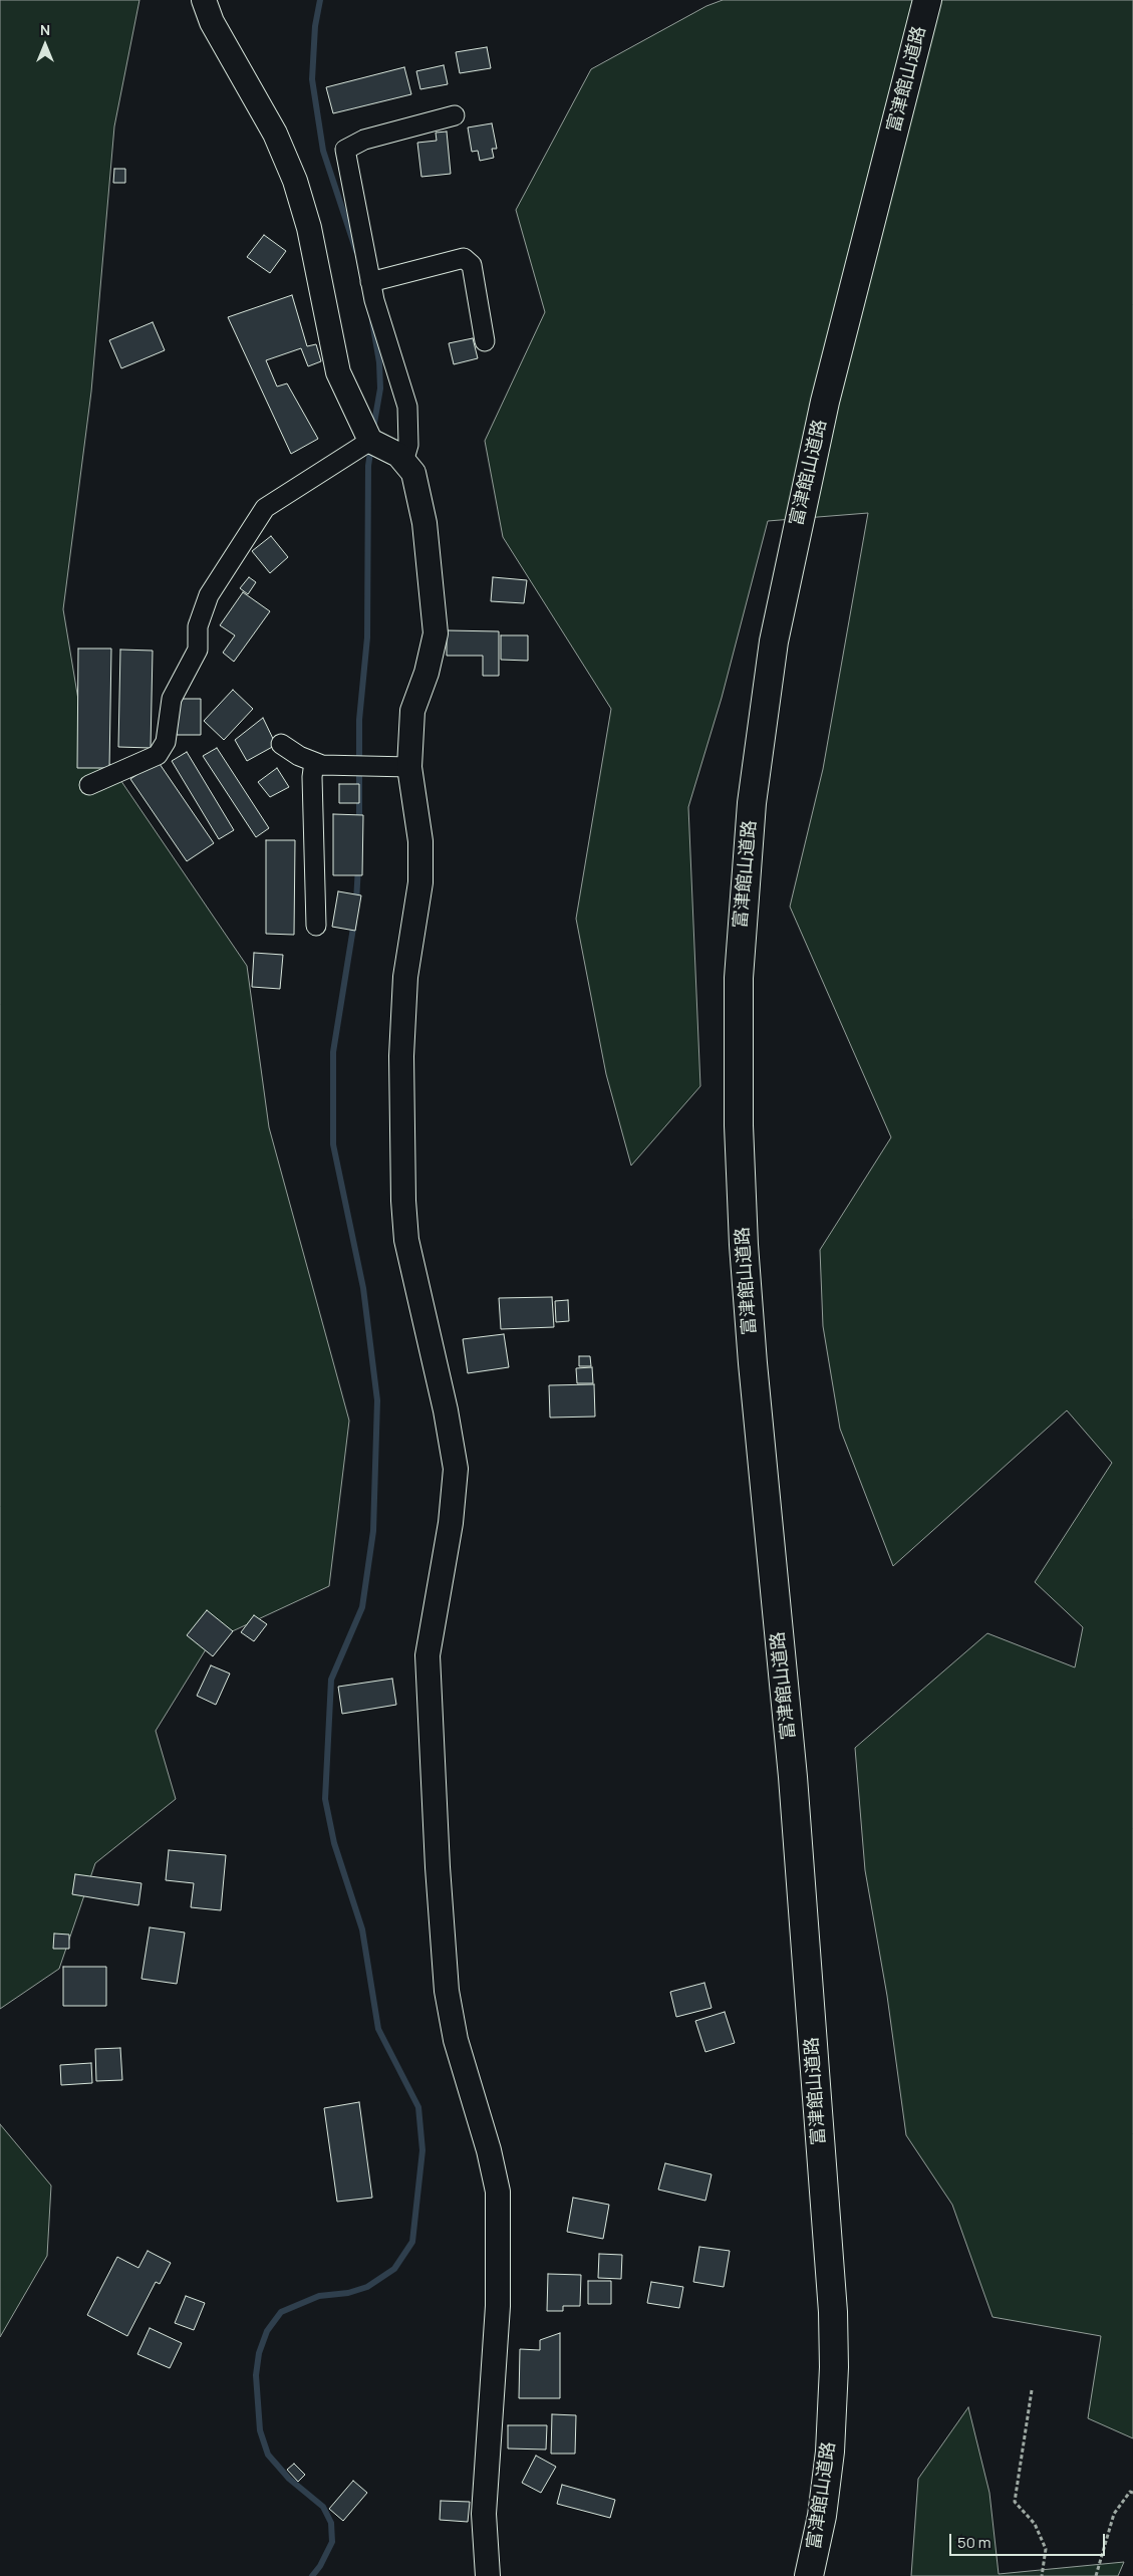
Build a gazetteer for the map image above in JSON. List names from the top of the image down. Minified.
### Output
{"streets":{"highway":["富津館山道路"]},"scale_bar":"50 m","north":"top"}
